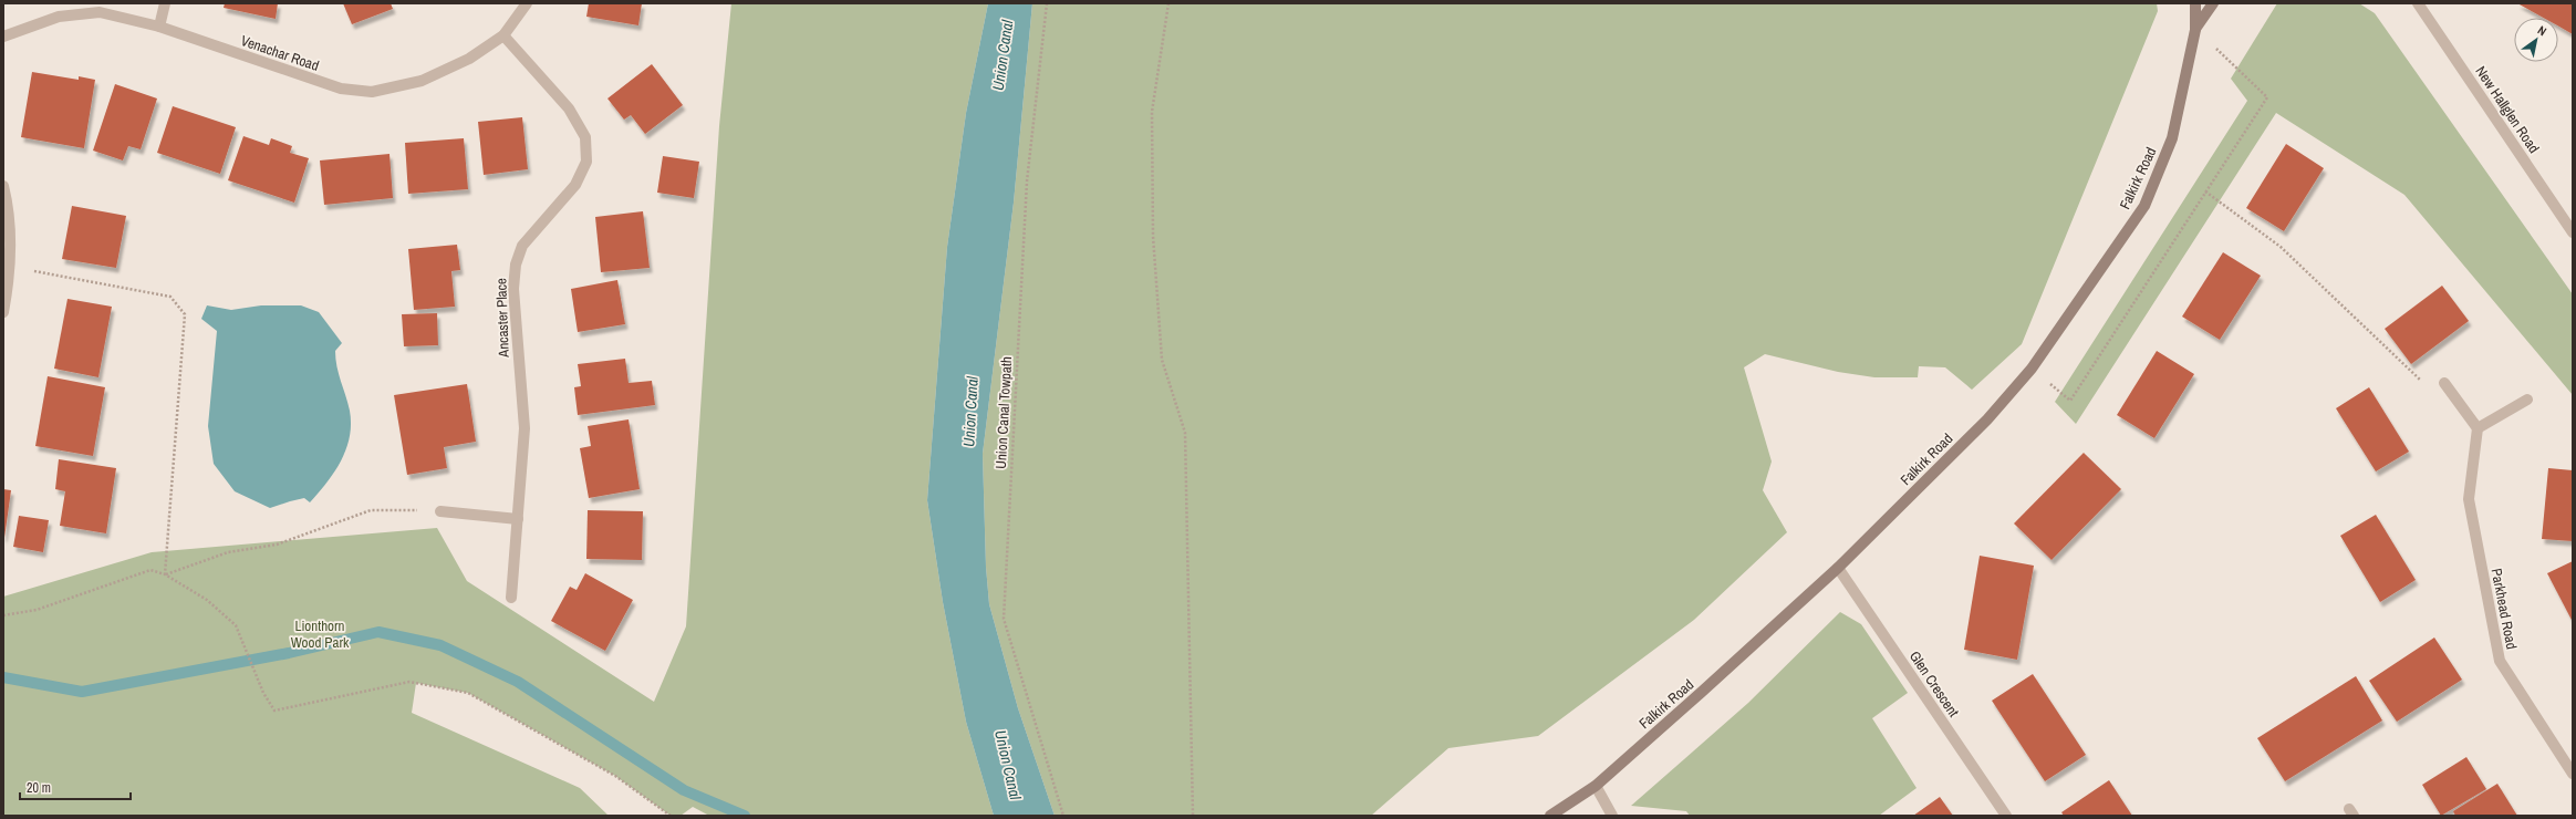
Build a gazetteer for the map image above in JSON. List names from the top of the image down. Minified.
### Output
{"streets":{"main road":["Falkirk Road"],"street":["Venachar Road","New Hallglen Road","Ancaster Place","Parkhead Road","Glen Crescent"],"path":["Union Canal Towpath"]},"crossings":[["Venachar Road","Ancaster Place"],["Falkirk Road","Glen Crescent"]],"water":["Union Canal"],"parks":["Lionthorn Wood Park"],"scale_bar":"20 m","north":"top right"}
